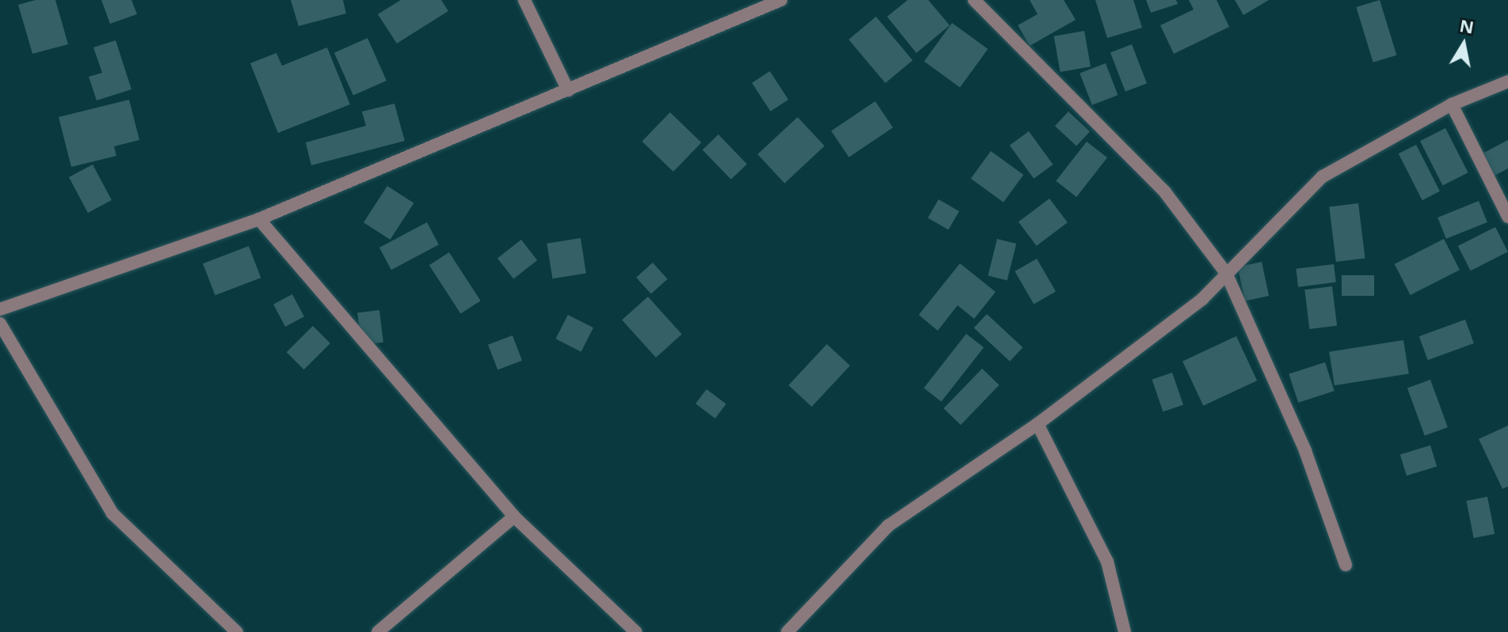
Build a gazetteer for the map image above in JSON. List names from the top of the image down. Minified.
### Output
{"north":"top"}
